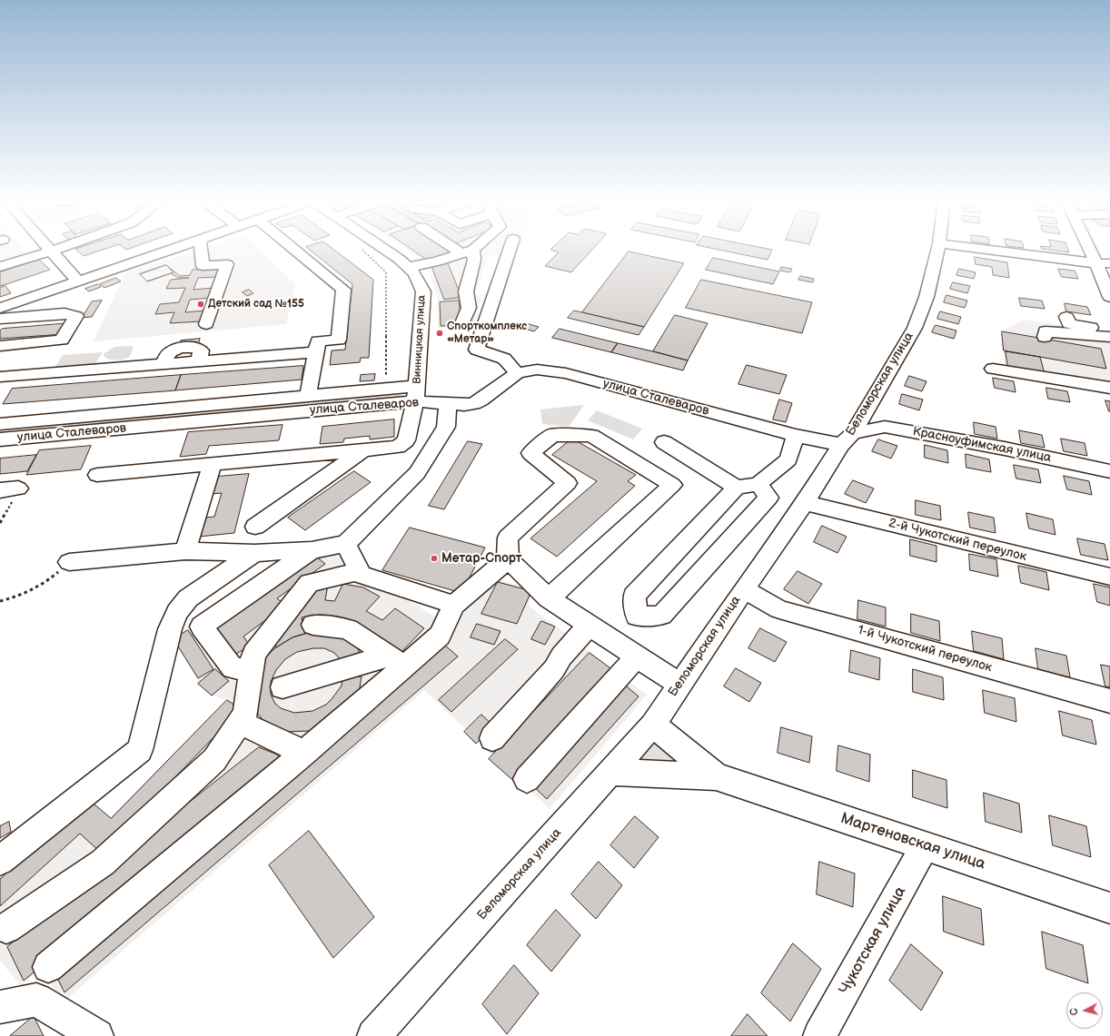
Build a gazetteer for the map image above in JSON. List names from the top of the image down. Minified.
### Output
{"streets":{"street":["Винницкая улица","Беломорская улица","улица Сталеваров","Красноуфимская улица","2-й Чукотский переулок","1-й Чукотский переулок","Мартеновская улица","Чукотская улица"]},"crossings":[["Винницкая улица","улица Сталеваров"],["Беломорская улица","улица Сталеваров"],["Беломорская улица","Красноуфимская улица"],["Беломорская улица","2-й Чукотский переулок"],["Беломорская улица","1-й Чукотский переулок"],["улица Сталеваров","Красноуфимская улица"],["Мартеновская улица","Чукотская улица"]],"places":["Детский сад №155","Спорткомплекс «Метар»","Метар-Спорт"],"north":"left"}
